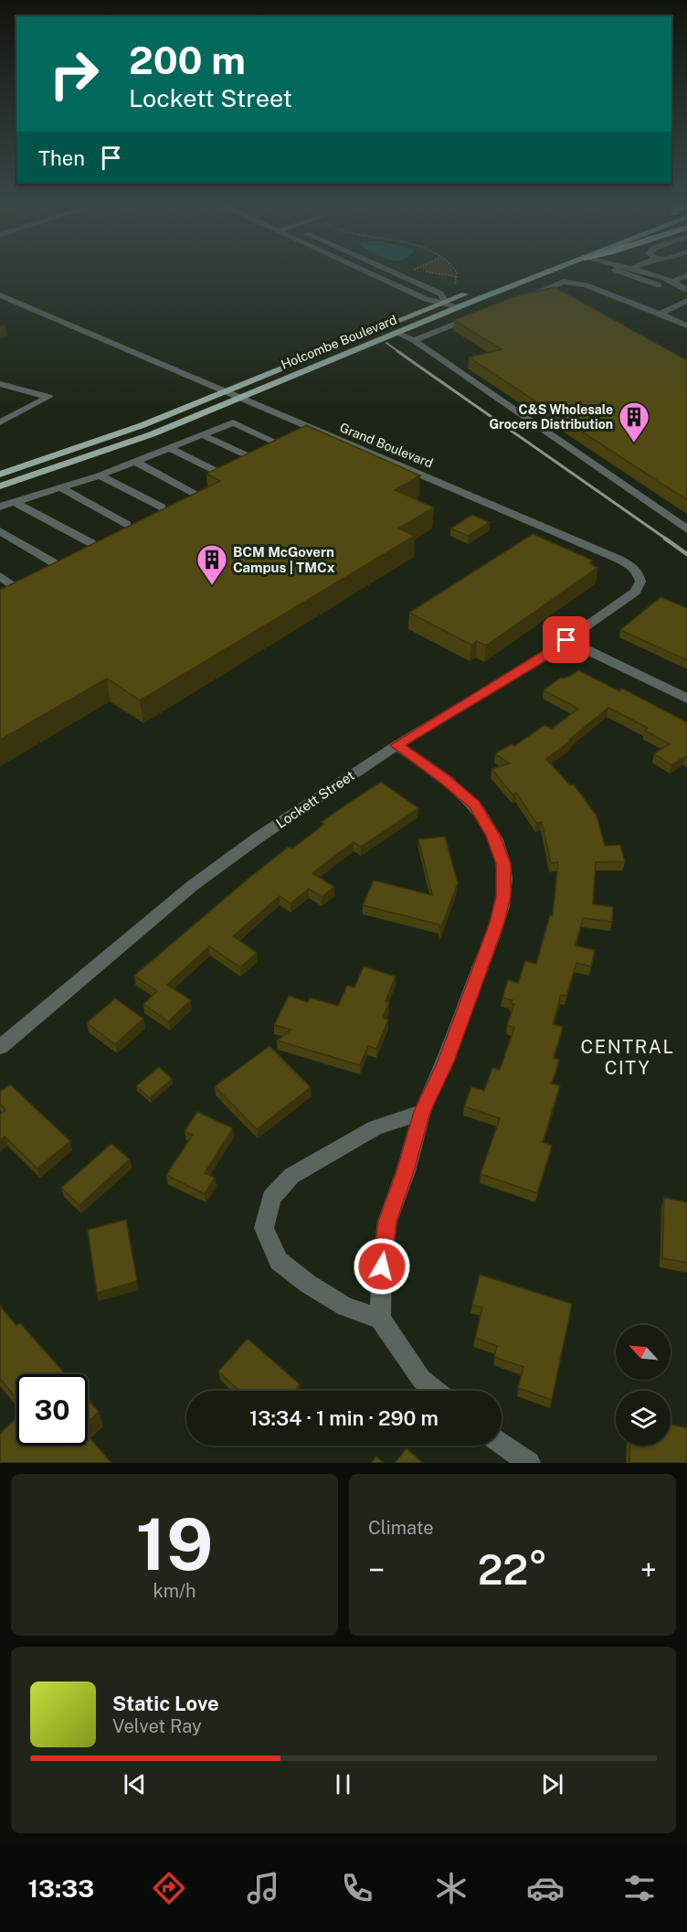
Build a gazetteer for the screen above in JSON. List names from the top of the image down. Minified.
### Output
{"streets":{"main road":["Holcombe Boulevard"],"street":["Grand Boulevard","Lockett Street"]},"crossings":[["Holcombe Boulevard","Grand Boulevard"],["Grand Boulevard","Lockett Street"]],"districts":["CENTRAL CITY"],"places":{"building":["C&S Wholesale Grocers Distribution","BCM McGovern Campus | TMCx"]},"north":"top left","page":{"turn":["200 m","Lockett Street"],"then":"Then","limit":"30","trip":"13:34 · 1 min · 290 m","tile":[["19","km/h"],"Climate"],"heat":["−","22°","+"],"song":["Static Love","Velvet Ray"],"tabs":"13:33"}}
